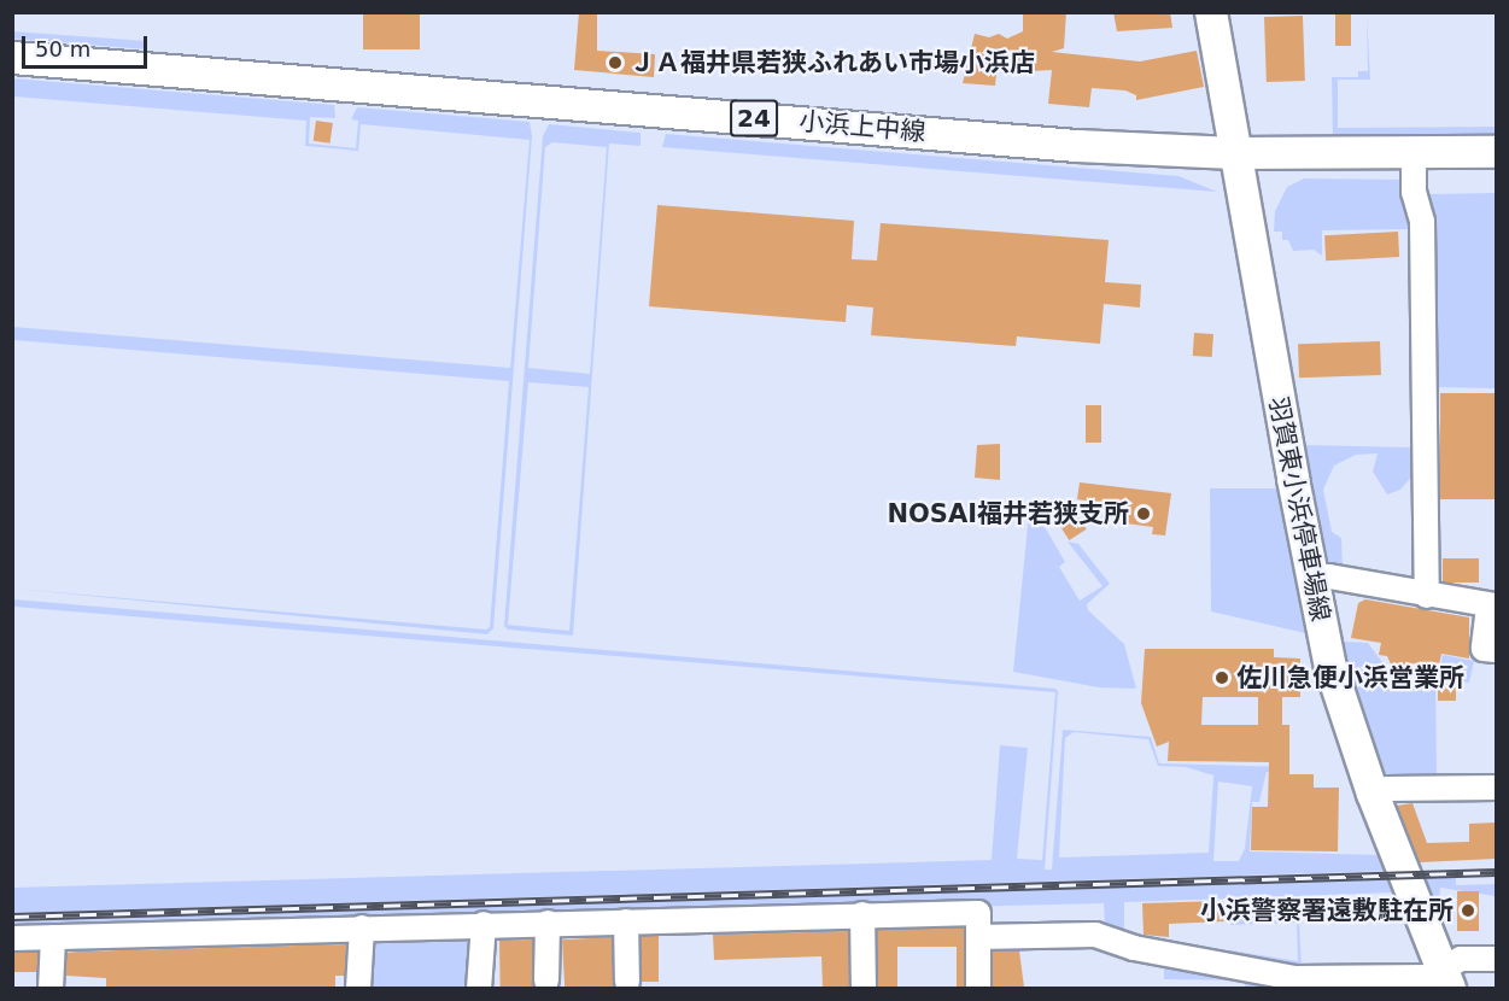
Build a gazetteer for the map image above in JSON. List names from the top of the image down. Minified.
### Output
{"streets":{"main road":["24","小浜上中線","羽賀東小浜停車場線"]},"crossings":[["小浜上中線","羽賀東小浜停車場線"]],"places":["ＪＡ福井県若狭ふれあい市場小浜店","NOSAI福井若狭支所","佐川急便小浜営業所","小浜警察署遠敷駐在所"],"scale_bar":"50 m"}
